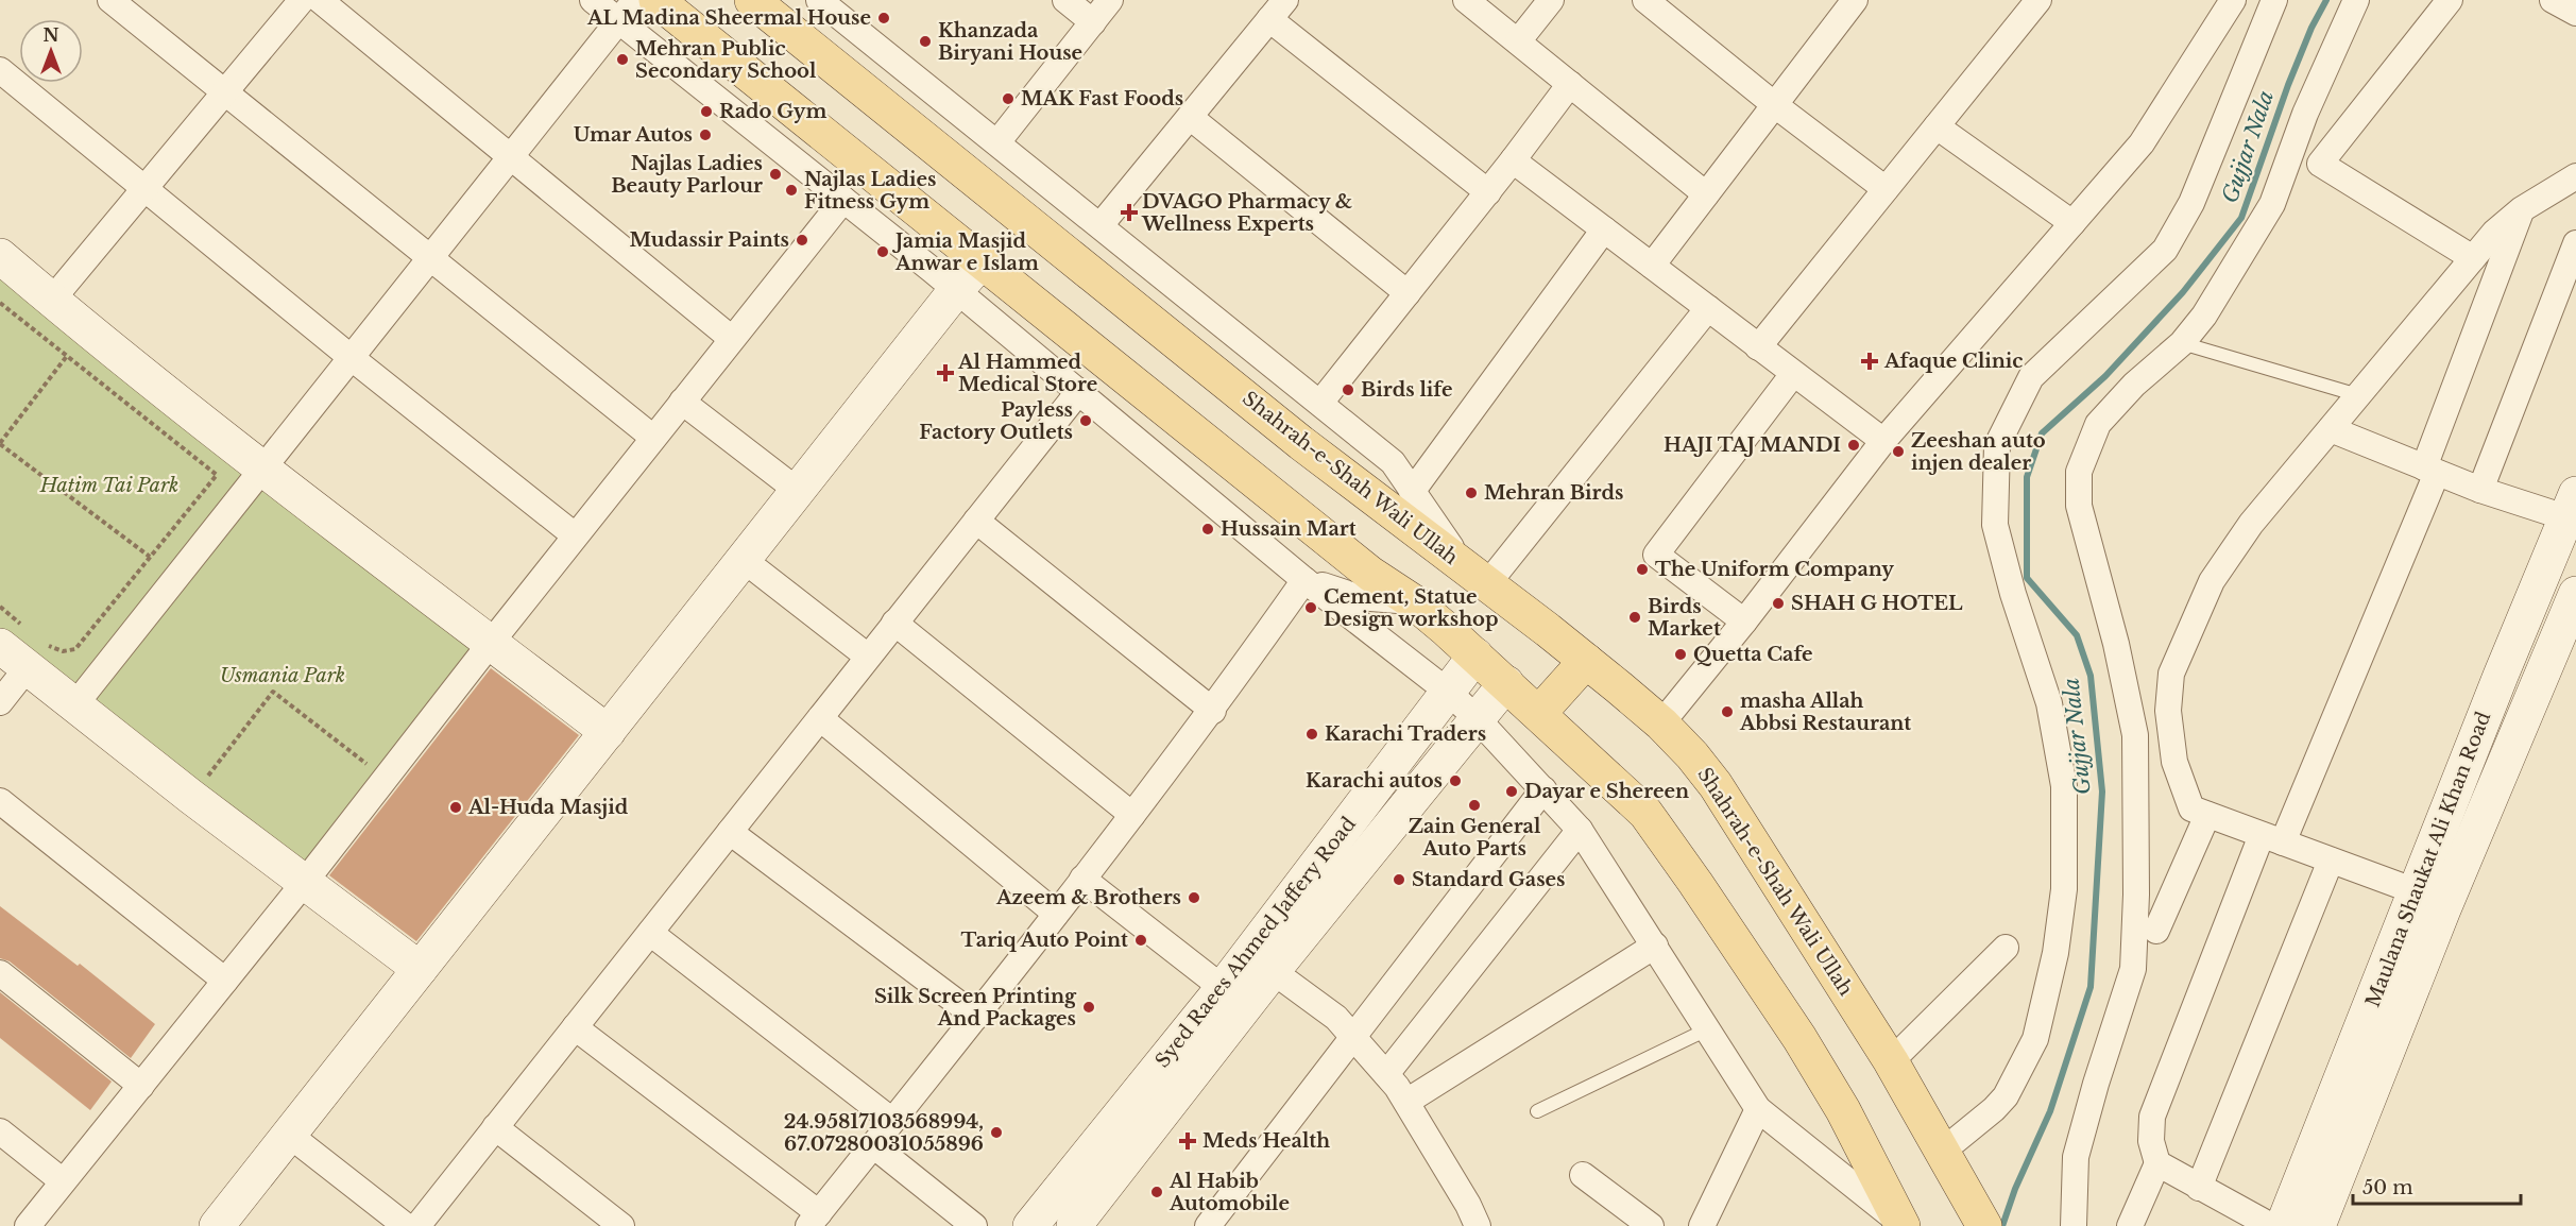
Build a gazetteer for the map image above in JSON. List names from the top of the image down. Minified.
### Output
{"streets":{"main road":["Shahrah-e-Shah Wali Ullah","Maulana Shaukat Ali Khan Road","Syed Raees Ahmed Jaffery Road"]},"water":["Gujjar Nala"],"parks":["Hatim Tai Park","Usmania Park"],"places":{"other":["AL Madina Sheermal House","Khanzada Biryani House","Mehran Public Secondary School","MAK Fast Foods","Rado Gym","Umar Autos","Najlas Ladies Beauty Parlour","Najlas Ladies Fitness Gym","Mudassir Paints","Jamia Masjid Anwar e Islam","Birds life","Payless Factory Outlets","HAJI TAJ MANDI","Zeeshan auto injen dealer","Mehran Birds","Hussain Mart","The Uniform Company","SHAH G HOTEL","Cement, Statue Design workshop","Birds Market","Quetta Cafe","masha Allah Abbsi Restaurant","Karachi Traders","Karachi autos","Dayar e Shereen","Zain General Auto Parts","Al-Huda Masjid","Standard Gases","Azeem & Brothers","Tariq Auto Point","Silk Screen Printing And Packages","24.95817103568994, 67.07280031055896","Al Habib Automobile"],"health":["DVAGO Pharmacy & Wellness Experts","Afaque Clinic","Al Hammed Medical Store","Meds Health"]},"scale_bar":"50 m","north":"top"}
